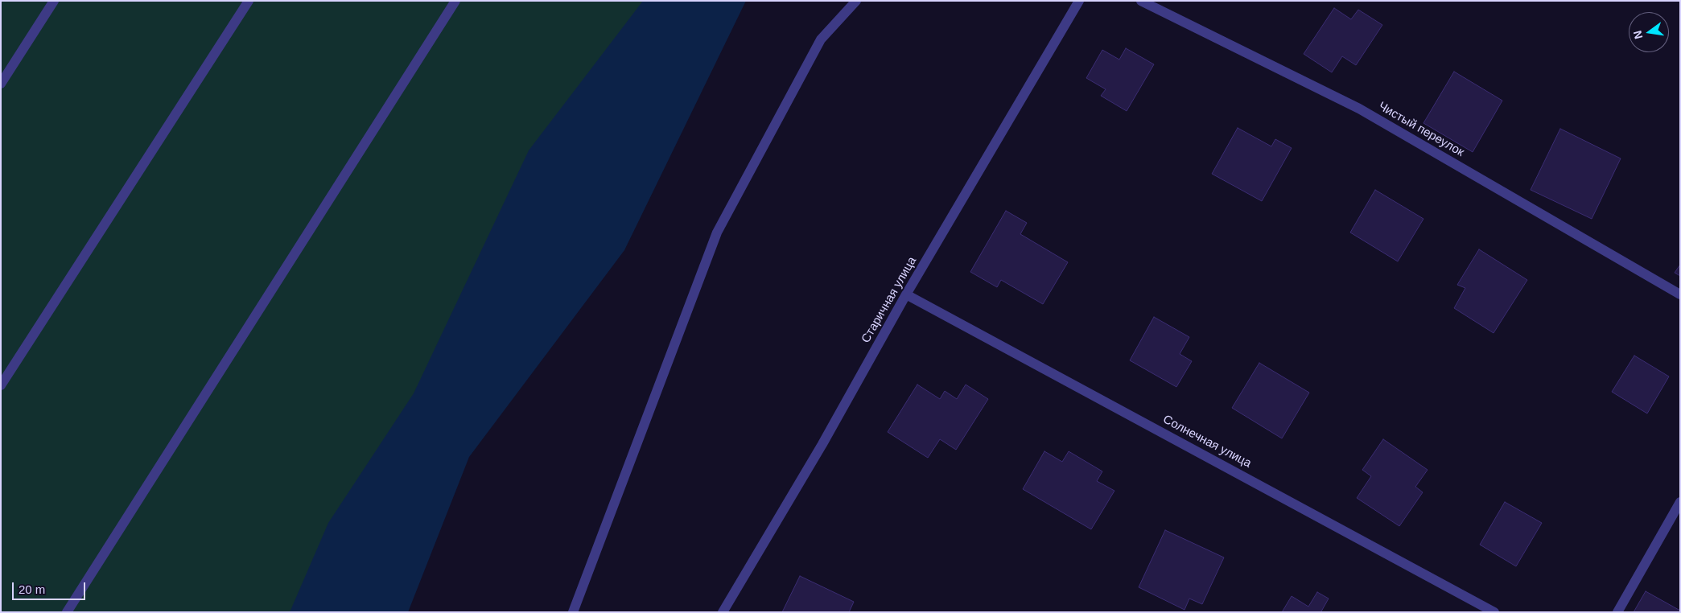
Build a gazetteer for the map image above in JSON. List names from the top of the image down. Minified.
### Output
{"streets":{"street":["Чистый переулок","Старичная улица","Солнечная улица"]},"crossings":[["Старичная улица","Солнечная улица"]],"scale_bar":"20 m","north":"left"}
